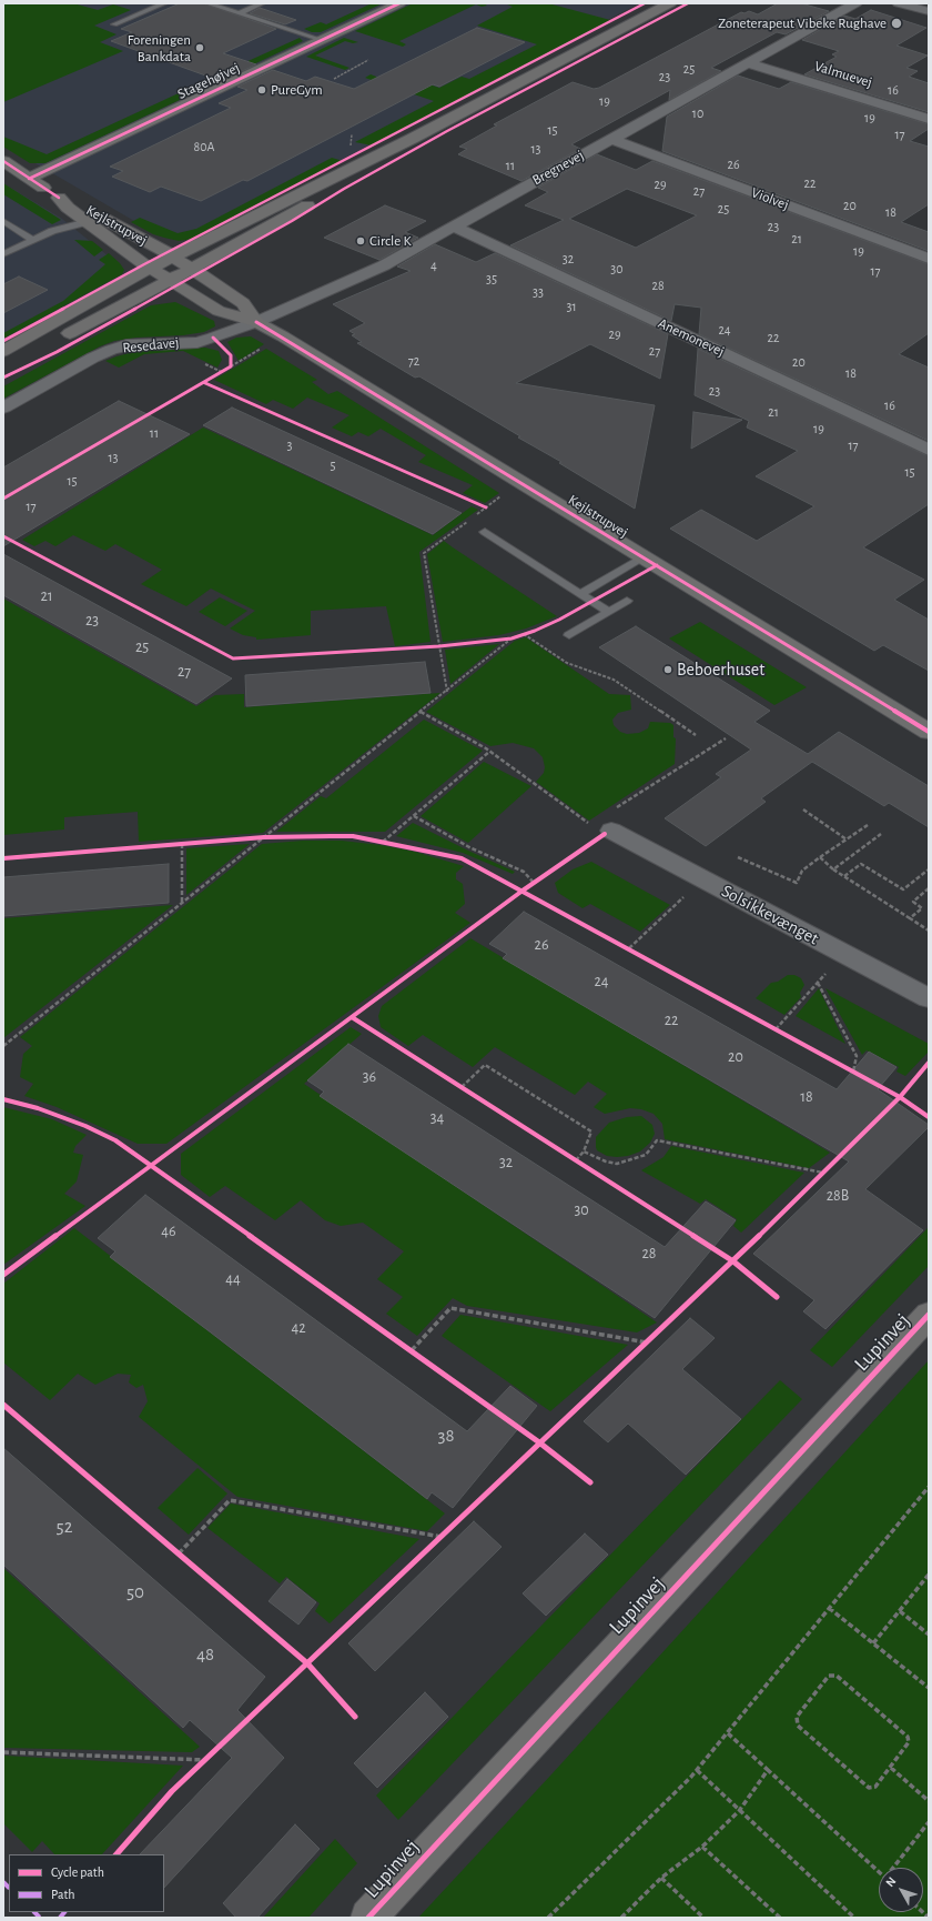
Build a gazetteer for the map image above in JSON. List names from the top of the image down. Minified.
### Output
{"streets":{"street":["Valmuevej","Stagehøjvej","Bregnevej","Violvej","Kejlstrupvej","Anemonevej","Resedavej","Solsikkevænget","Lupinvej"]},"crossings":[["Valmuevej","Bregnevej"],["Stagehøjvej","Kejlstrupvej"],["Bregnevej","Violvej"],["Bregnevej","Kejlstrupvej"],["Bregnevej","Anemonevej"],["Bregnevej","Resedavej"],["Kejlstrupvej","Resedavej"]],"places":["Zoneterapeut Vibeke Rughave","Foreningen Bankdata","PureGym","Circle K","Beboerhuset"],"house_numbers":["25","23","16","19","10","19","15","17","80A","13","26","11","22","29","27","20","25","18","23","21","19","32","4","30","17","35","28","33","31","24","29","22","27","72","20","18","23","16","21","19","11","3","17","13","5","15","15","17","21","23","25","27","26","24","22","20","36","18","34","32","28B","30","46","28","44","42","38","52","50","48"],"legend":["Cycle path","Path"],"north":"top left"}
